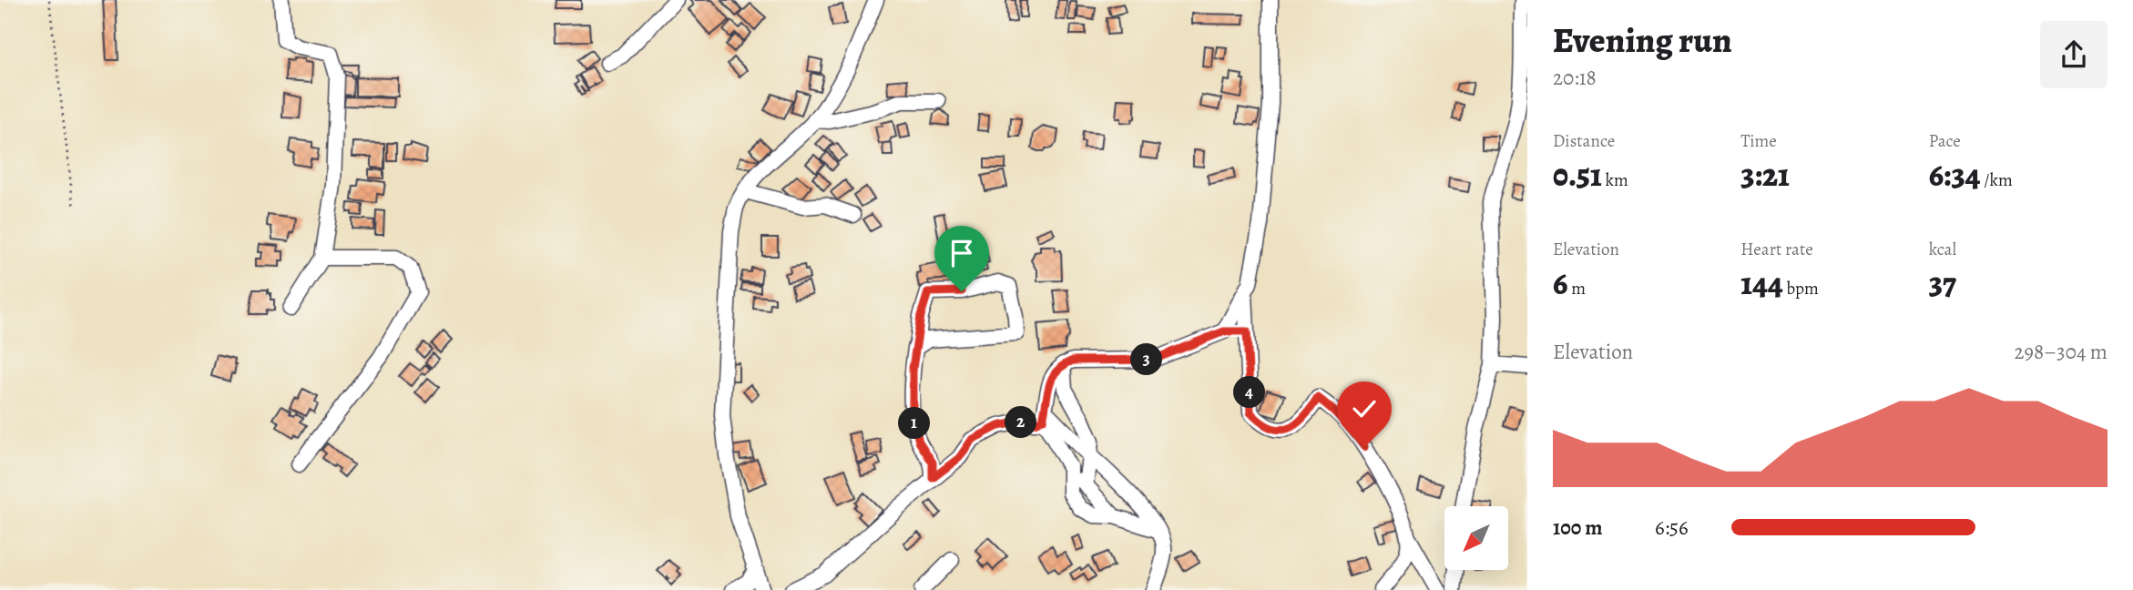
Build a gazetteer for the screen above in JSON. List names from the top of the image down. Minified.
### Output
{"north":"bottom left","page":{"heading":["Evening run","20:18"],"stats":[["Distance","0.51 km"],["Time","3:21"],["Pace","6:34 /km"],["Elevation","6 m"],["Heart rate","144 bpm"],["kcal","37"]],"chart":["Elevation","298–304 m"],"pins":["3","4","2","1"],"list":[{"name":"100 m","note":"6:56"}]}}
